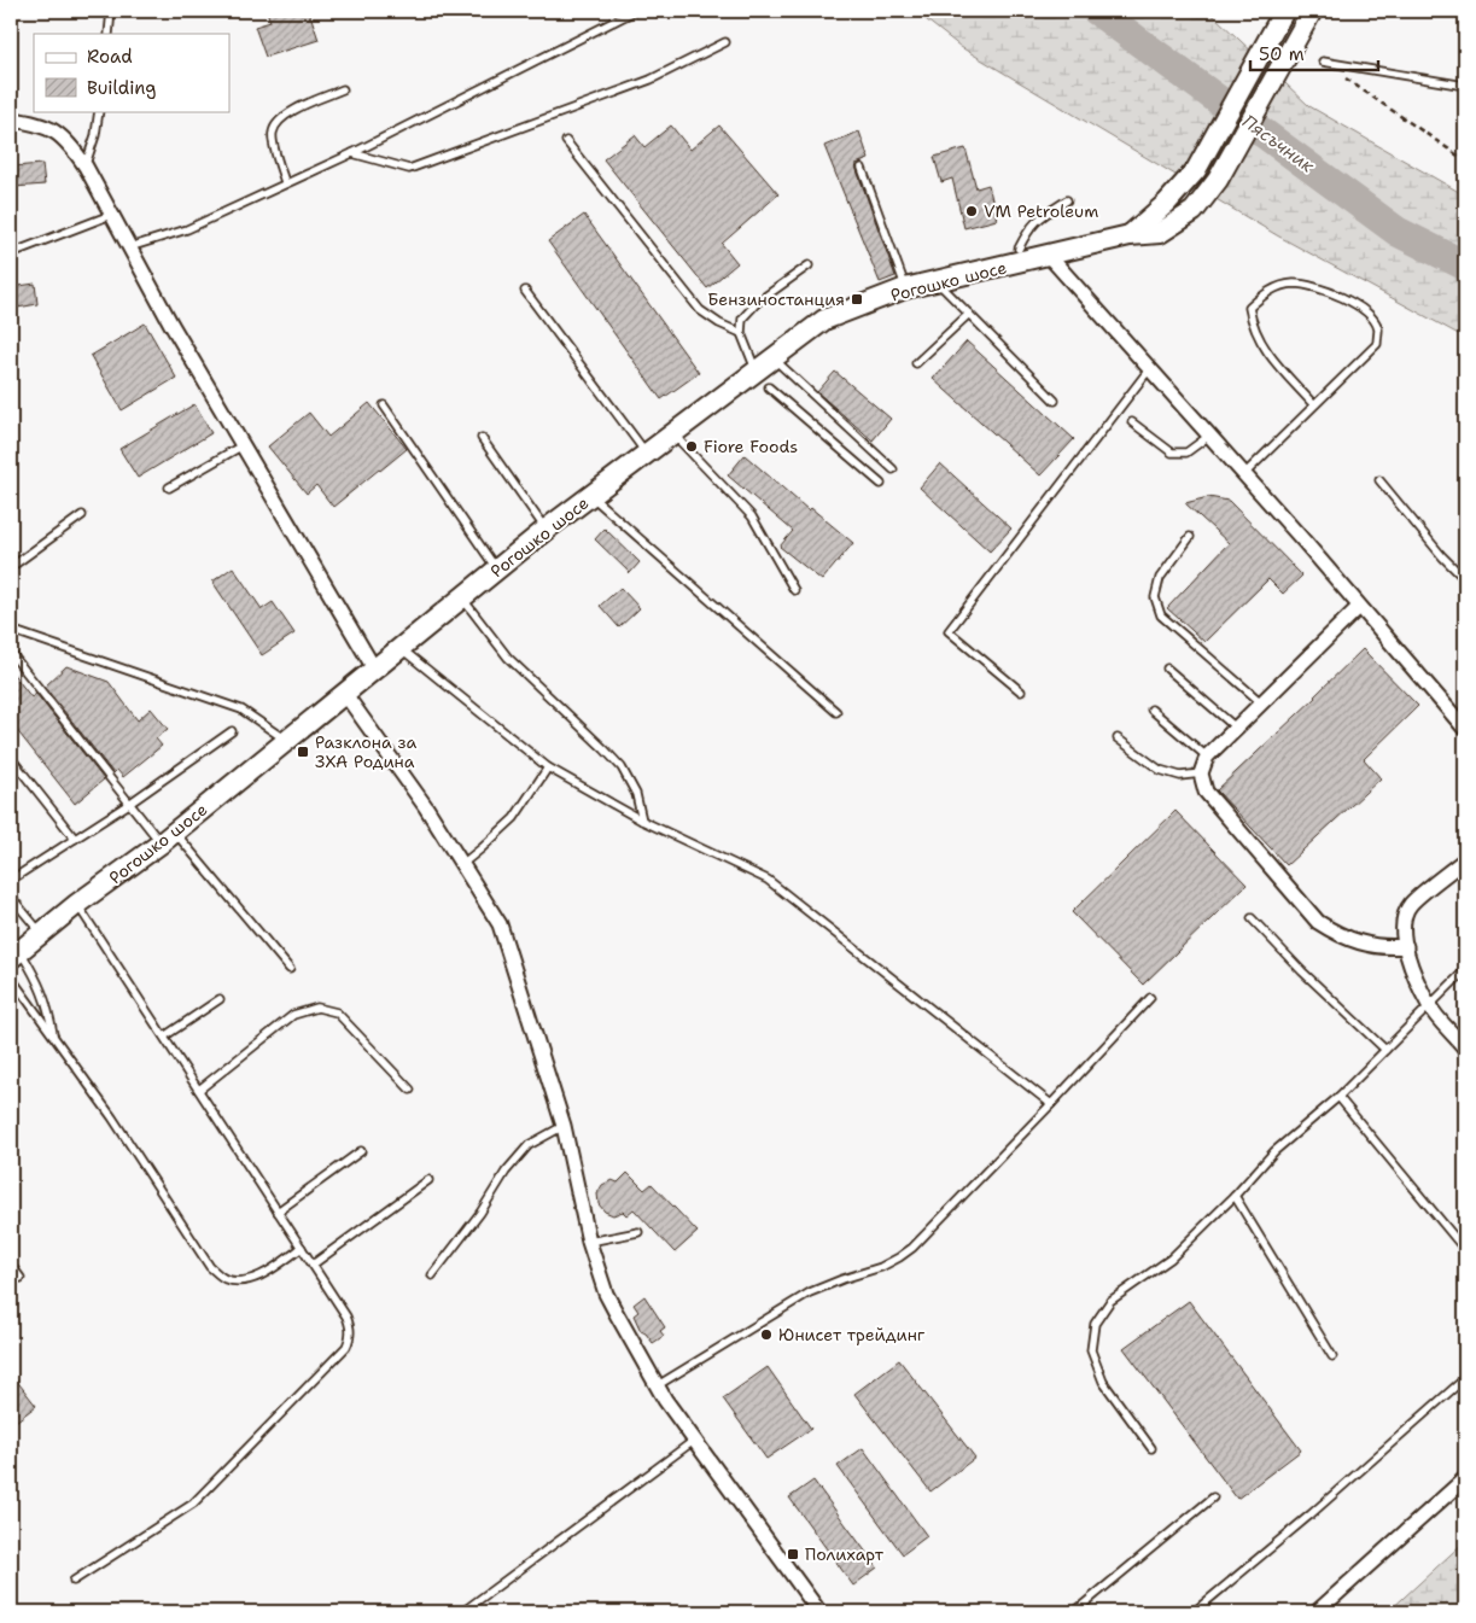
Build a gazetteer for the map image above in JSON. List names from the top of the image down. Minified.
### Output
{"streets":{"main road":["Рогошко шосе"]},"water":["Пясъчник"],"places":{"other":["VM Petroleum","Fiore Foods","Юнисет трейдинг"],"transit":["Бензиностанция","Разклона за ЗХА Родина","Полихарт"]},"legend":["Road","Building"],"scale_bar":"50 m"}
